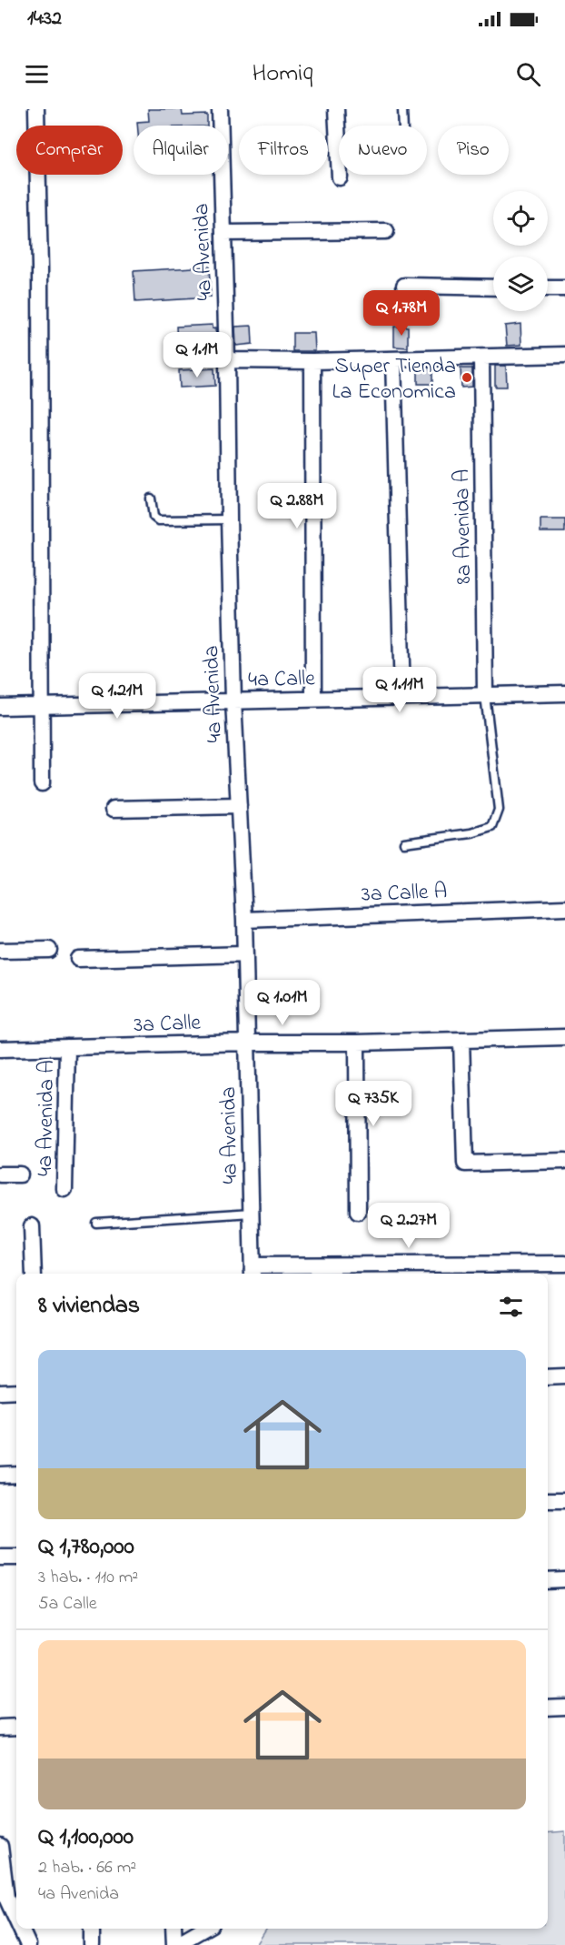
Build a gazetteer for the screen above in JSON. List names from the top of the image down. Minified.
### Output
{"streets":{"street":["4a Avenida","8a Avenida A","4a Calle","3a Calle A","3a Calle","4a Avenida A"]},"crossings":[["4a Avenida","4a Calle"],["4a Avenida","3a Calle A"],["4a Avenida","3a Calle"],["8a Avenida A","4a Calle"],["3a Calle","4a Avenida A"]],"places":["Super Tienda La Economica"],"page":{"status":"14:32","header":"Homiq","chip":["Comprar","Alquilar","Filtros","Nuevo","Piso"],"price":["Q 1.78M","Q 1.1M","Q 2.88M","Q 1.11M","Q 1.21M","Q 1.01M","Q 735K","Q 2.27M"],"heading":"8 viviendas","list":[{"name":"Q 1,780,000","note":"3 hab. · 110 m² · 5a Calle"},{"name":"Q 1,100,000","note":"2 hab. · 66 m² · 4a Avenida"}]}}
